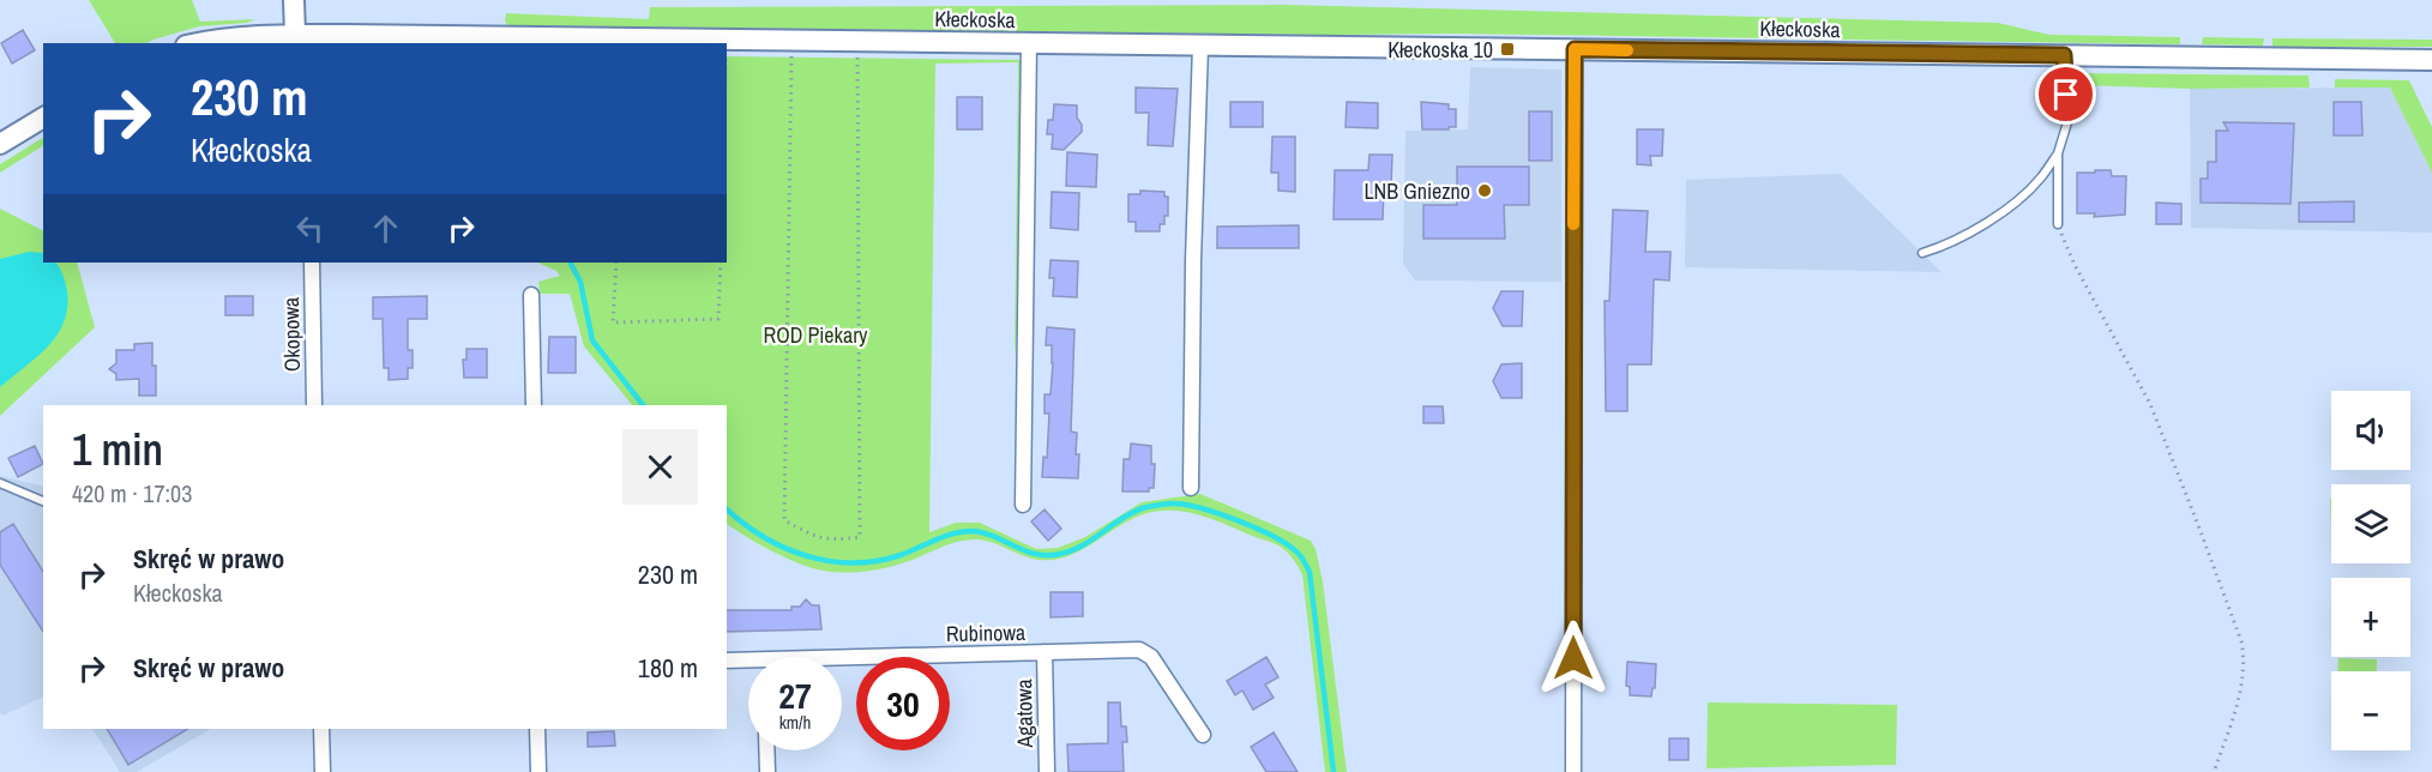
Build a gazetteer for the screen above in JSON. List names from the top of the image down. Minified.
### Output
{"streets":{"main road":["Kłeckoska"],"street":["Okopowa","Rubinowa","Agatowa"]},"crossings":[["Rubinowa","Agatowa"]],"parks":["ROD Piekary"],"places":{"transit":["Kłeckoska 10"],"other":["LNB Gniezno"]},"page":{"turn":["230 m","Kłeckoska"],"map_buttons":["+","−"],"heading":["1 min","420 m · 17:03"],"list":[{"name":"Skręć w prawo","note":"Kłeckoska","value":"230 m"},{"name":"Skręć w prawo","value":"180 m"}],"speed":"27 km/h","limit":"30"}}
